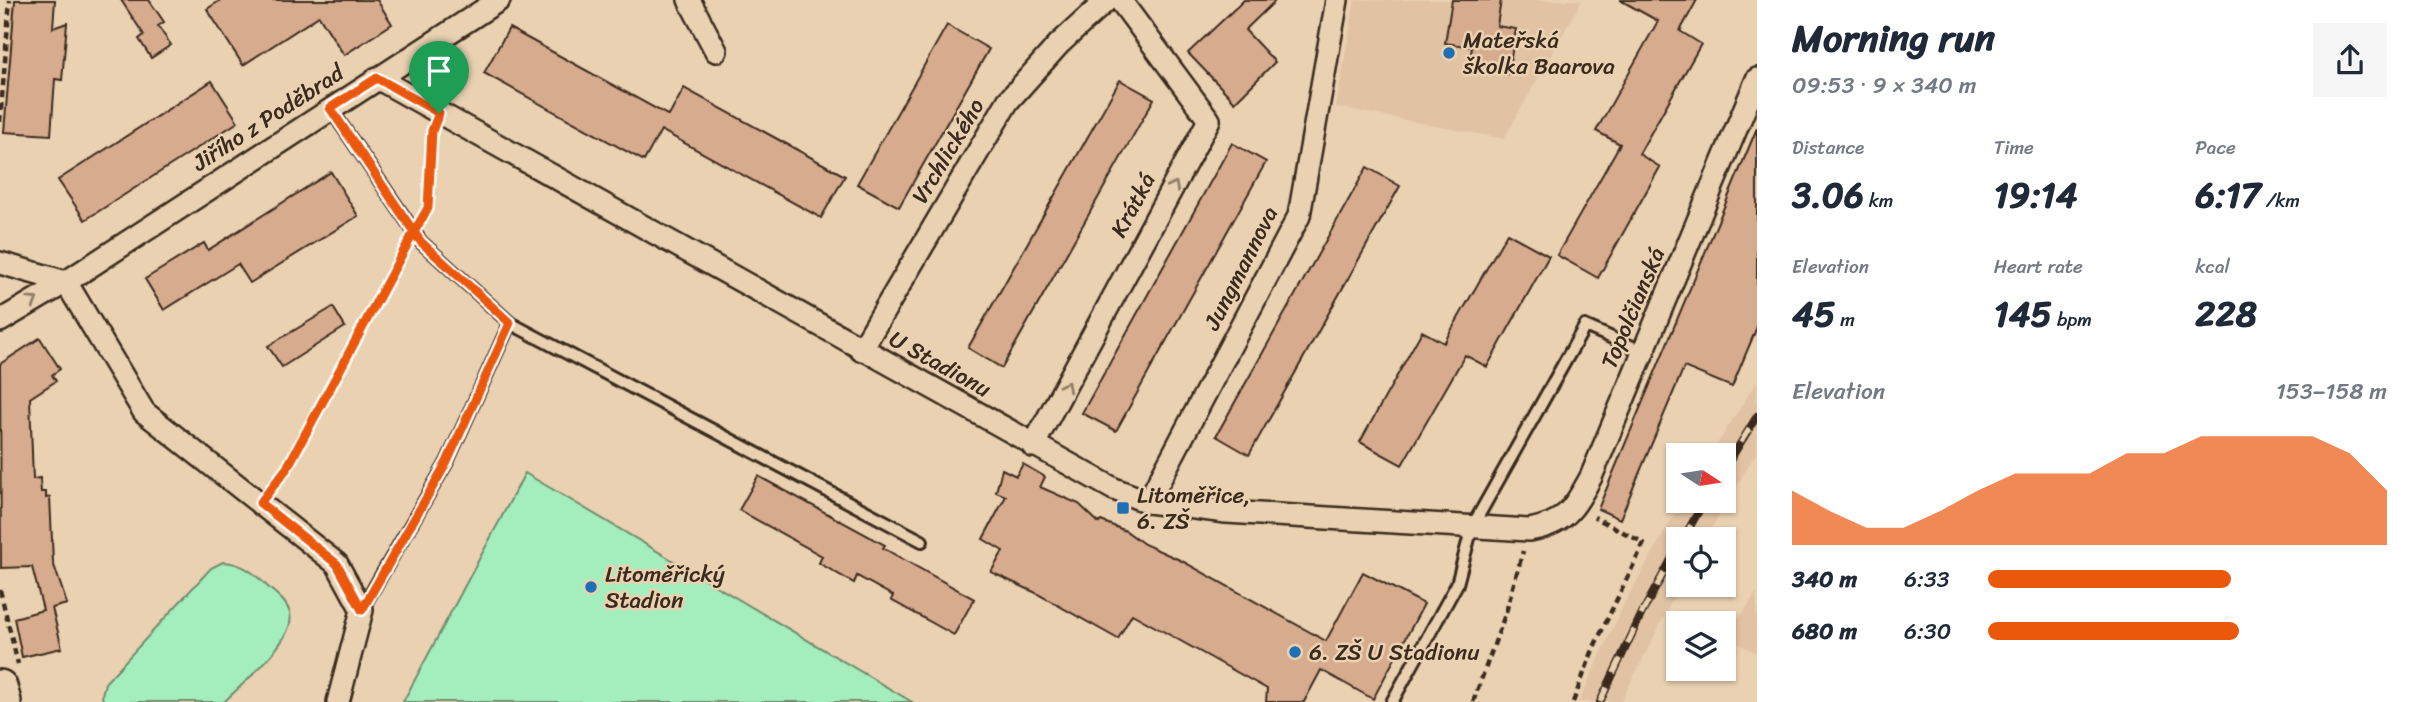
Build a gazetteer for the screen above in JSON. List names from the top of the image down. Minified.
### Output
{"streets":{"street":["Jiřího z Poděbrad","Vrchlického","Krátká","Jungmannova","Topolčianská","U Stadionu"]},"crossings":[["Jiřího z Poděbrad","U Stadionu"],["Vrchlického","U Stadionu"],["Krátká","U Stadionu"],["Jungmannova","U Stadionu"],["Topolčianská","U Stadionu"]],"one_way":["Krátká"],"places":{"other":["Mateřská školka Baarova","Litoměřický Stadion","6. ZŠ U Stadionu"],"transit":["Litoměřice, 6. ZŠ"]},"north":"right","page":{"heading":["Morning run","09:53 · 9 × 340 m"],"stats":[["Distance","3.06 km"],["Time","19:14"],["Pace","6:17 /km"],["Elevation","45 m"],["Heart rate","145 bpm"],["kcal","228"]],"chart":["Elevation","153–158 m"],"list":[{"name":"340 m","note":"6:33"},{"name":"680 m","note":"6:30"}]}}
